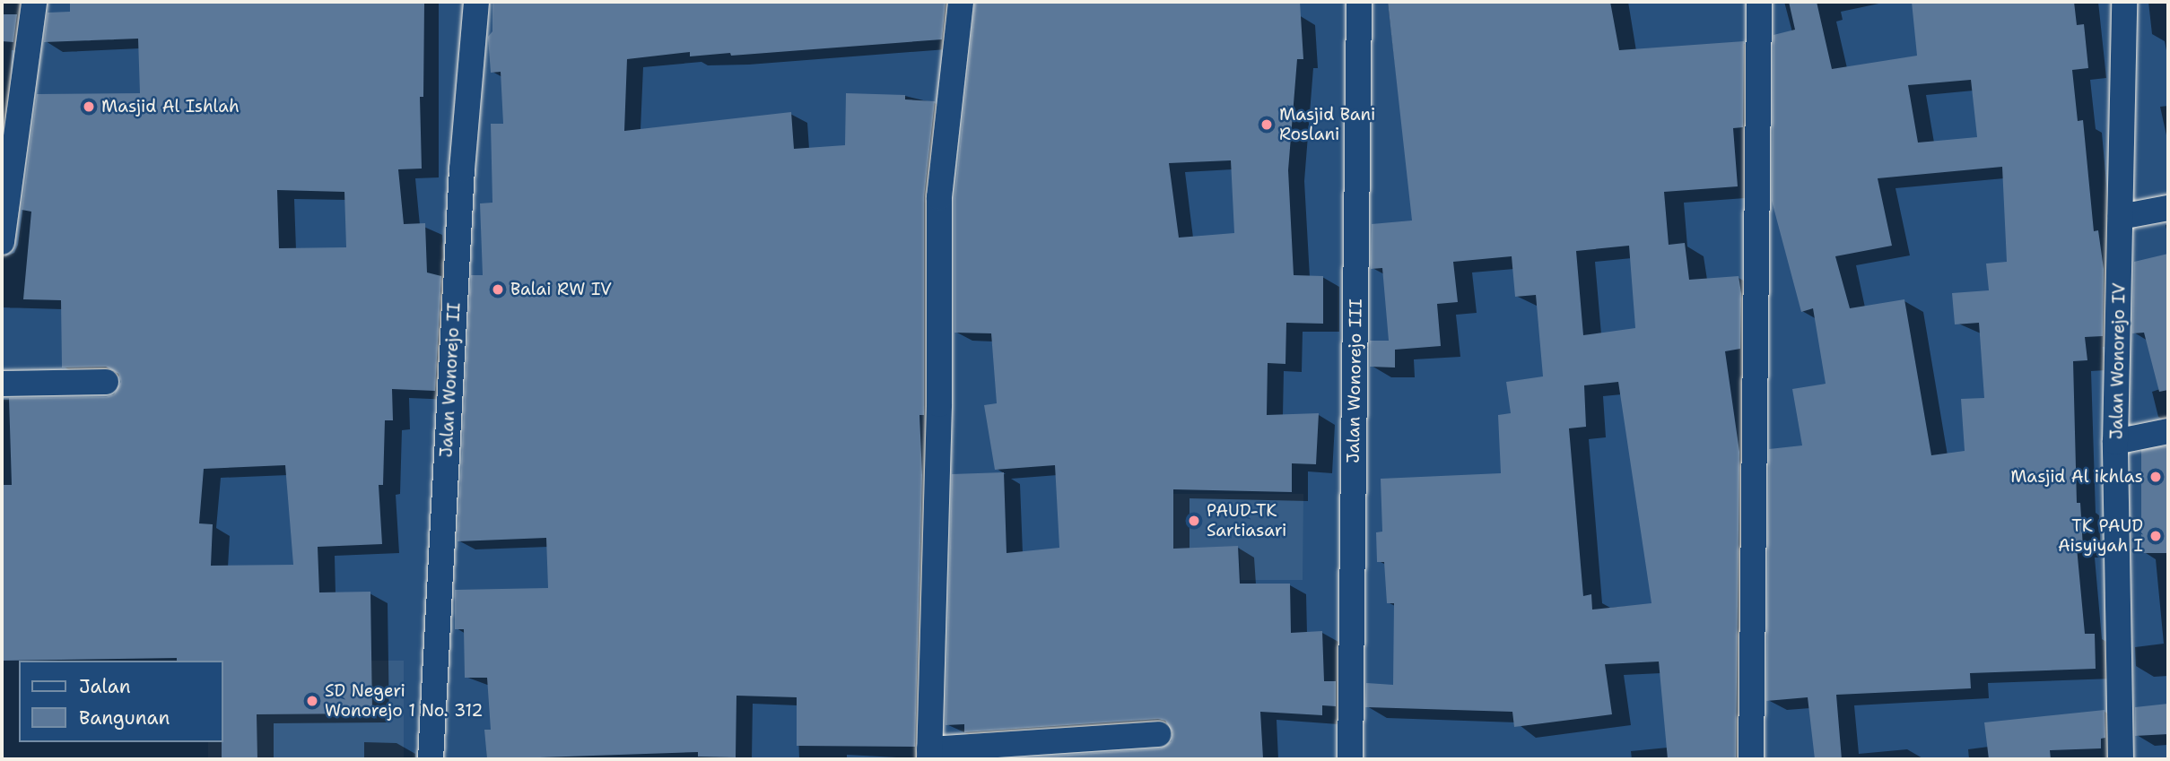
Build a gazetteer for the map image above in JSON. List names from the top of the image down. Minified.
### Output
{"streets":{"street":["Jalan Wonorejo IV","Jalan Wonorejo II","Jalan Wonorejo III"]},"places":["Masjid Al Ishlah","Masjid Bani Roslani","Balai RW IV","Masjid Al ikhlas","PAUD-TK Sartiasari","TK PAUD Aisyiyah I","SD Negeri Wonorejo 1 No. 312"],"legend":["Jalan","Bangunan"]}
